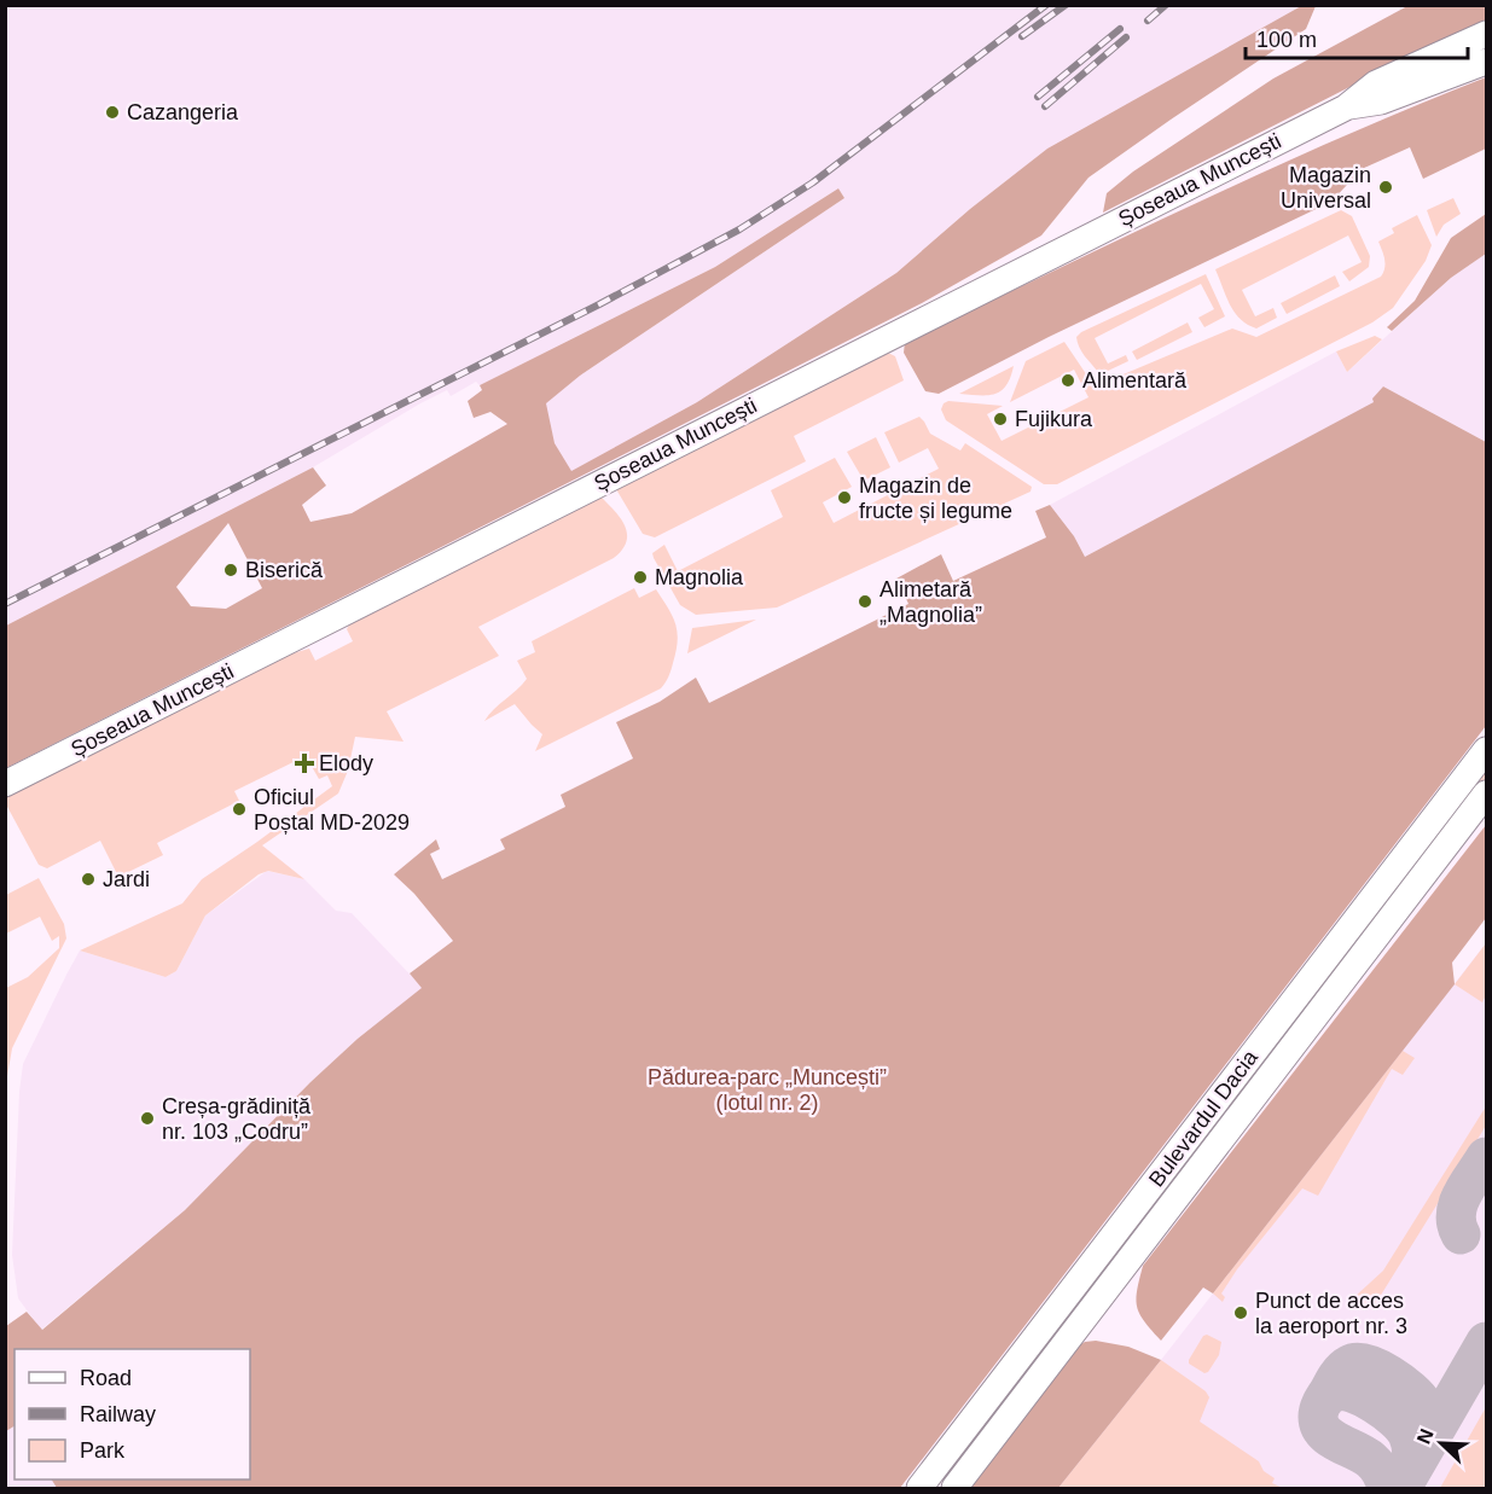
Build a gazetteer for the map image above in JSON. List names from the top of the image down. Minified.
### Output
{"streets":{"main road":["Șoseaua Muncești","Bulevardul Dacia"]},"parks":["Pădurea-parc „Muncești” (lotul nr. 2)"],"places":{"other":["Cazangeria","Magazin Universal","Alimentară","Fujikura","Magazin de fructe și legume","Biserică","Magnolia","Alimetară „Magnolia”","Oficiul Poștal MD-2029","Jardi","Creșa-grădiniță nr. 103 „Codru”","Punct de acces la aeroport nr. 3"],"health":["Elody"]},"legend":["Road","Railway","Park"],"scale_bar":"100 m","north":"top left"}
